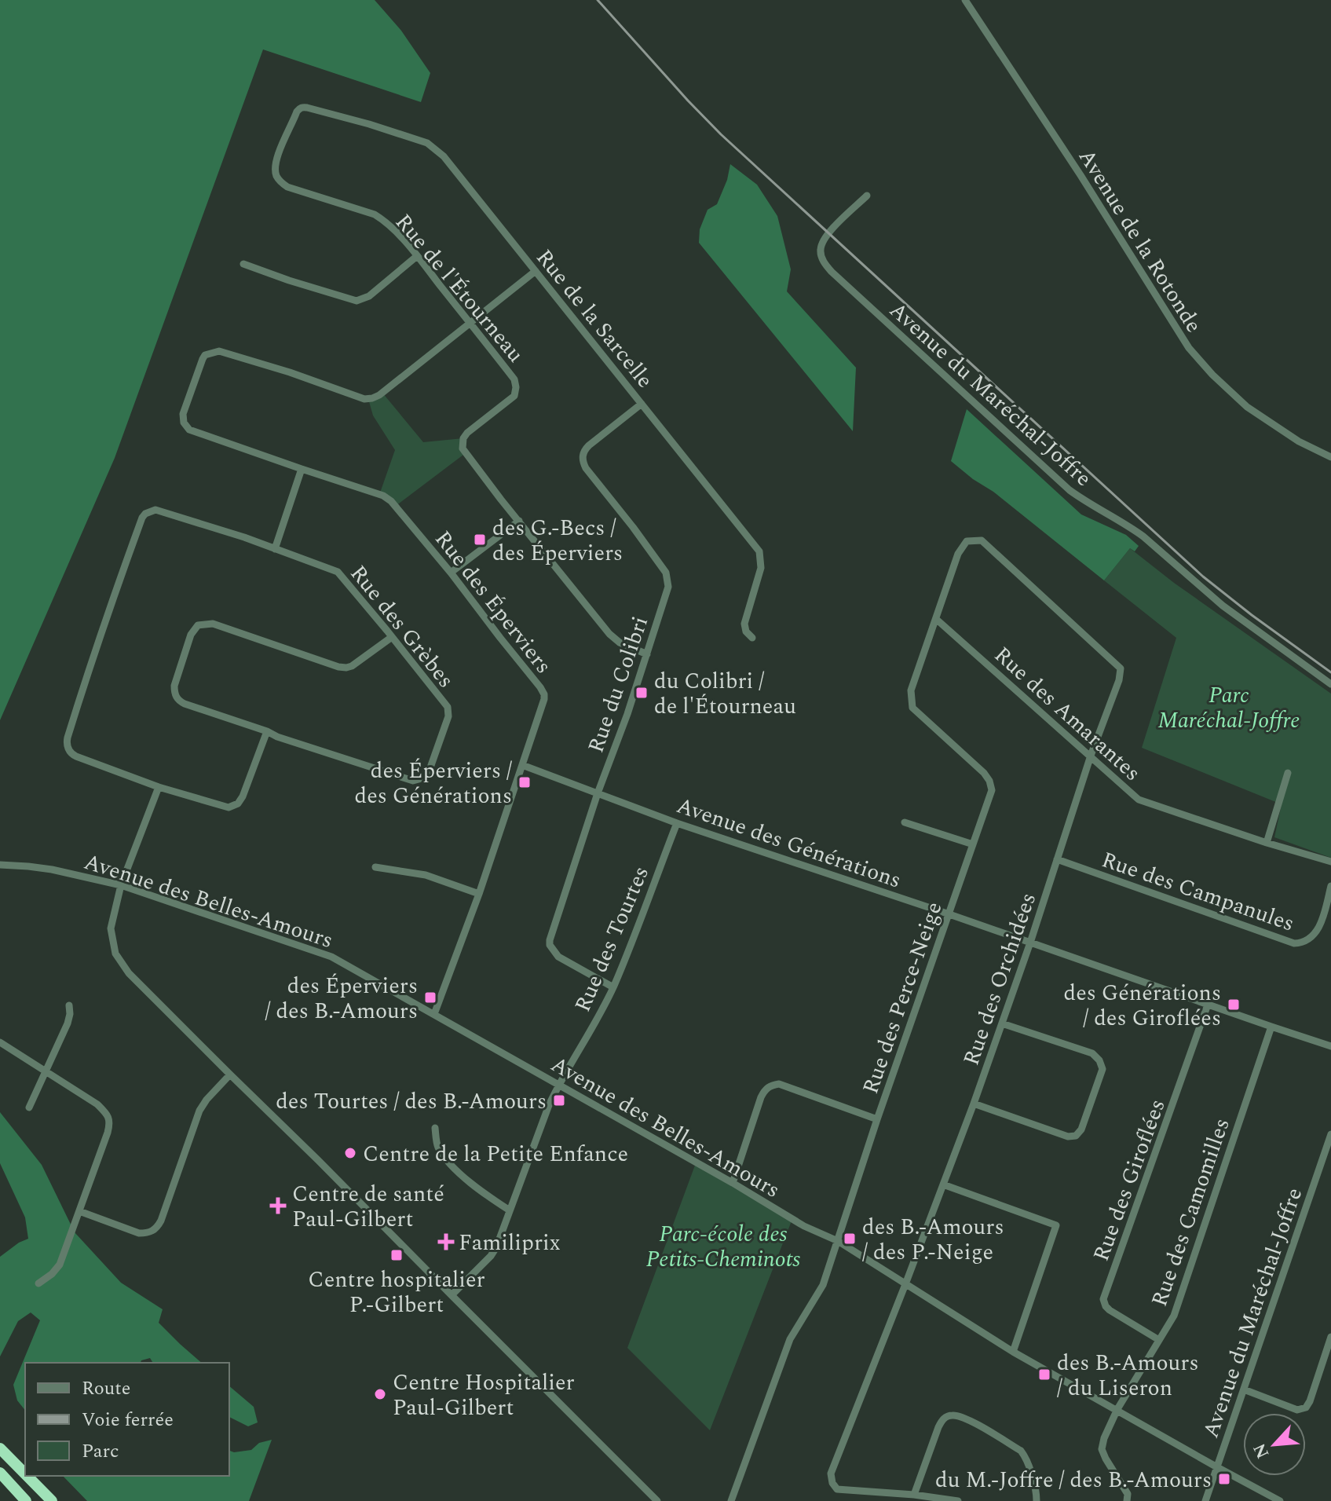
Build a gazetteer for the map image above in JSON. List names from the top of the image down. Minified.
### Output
{"streets":{"street":["Avenue de la Rotonde","Rue de l'Étourneau","Rue de la Sarcelle","Avenue du Maréchal-Joffre","Rue des Éperviers","Rue des Grèbes","Rue du Colibri","Rue des Amarantes","Avenue des Générations","Rue des Campanules","Avenue des Belles-Amours","Rue des Tourtes","Rue des Orchidées","Rue des Perce-Neige","Rue des Giroflées","Rue des Camomilles"]},"crossings":[["Rue de l'Étourneau","Rue de la Sarcelle"],["Rue de l'Étourneau","Rue des Éperviers"],["Rue de l'Étourneau","Rue du Colibri"],["Rue de la Sarcelle","Rue du Colibri"],["Avenue du Maréchal-Joffre","Avenue des Belles-Amours"],["Rue des Éperviers","Avenue des Générations"],["Rue des Éperviers","Avenue des Belles-Amours"],["Rue du Colibri","Avenue des Générations"],["Rue du Colibri","Rue des Tourtes"],["Rue des Amarantes","Rue des Orchidées"],["Rue des Amarantes","Rue des Perce-Neige"],["Avenue des Générations","Rue des Tourtes"],["Avenue des Générations","Rue des Orchidées"],["Avenue des Générations","Rue des Perce-Neige"],["Avenue des Générations","Rue des Giroflées"],["Avenue des Générations","Rue des Camomilles"],["Rue des Campanules","Rue des Orchidées"],["Avenue des Belles-Amours","Rue des Tourtes"],["Avenue des Belles-Amours","Rue des Orchidées"],["Avenue des Belles-Amours","Rue des Perce-Neige"],["Avenue des Belles-Amours","Rue des Camomilles"],["Rue des Orchidées","Rue des Perce-Neige"],["Rue des Giroflées","Rue des Camomilles"]],"parks":["Parc Maréchal-Joffre","Parc-école des Petits-Cheminots"],"places":{"transit":["des G.-Becs / des Éperviers","du Colibri / de l'Étourneau","des Éperviers / des Générations","des Éperviers / des B.-Amours","des Générations / des Giroflées","des Tourtes / des B.-Amours","des B.-Amours / des P.-Neige","Centre hospitalier P.-Gilbert","des B.-Amours / du Liseron","du M.-Joffre / des B.-Amours"],"other":["Centre de la Petite Enfance","Centre Hospitalier Paul-Gilbert"],"health":["Centre de santé Paul-Gilbert","Familiprix"]},"legend":["Route","Voie ferrée","Parc"],"north":"bottom left"}
